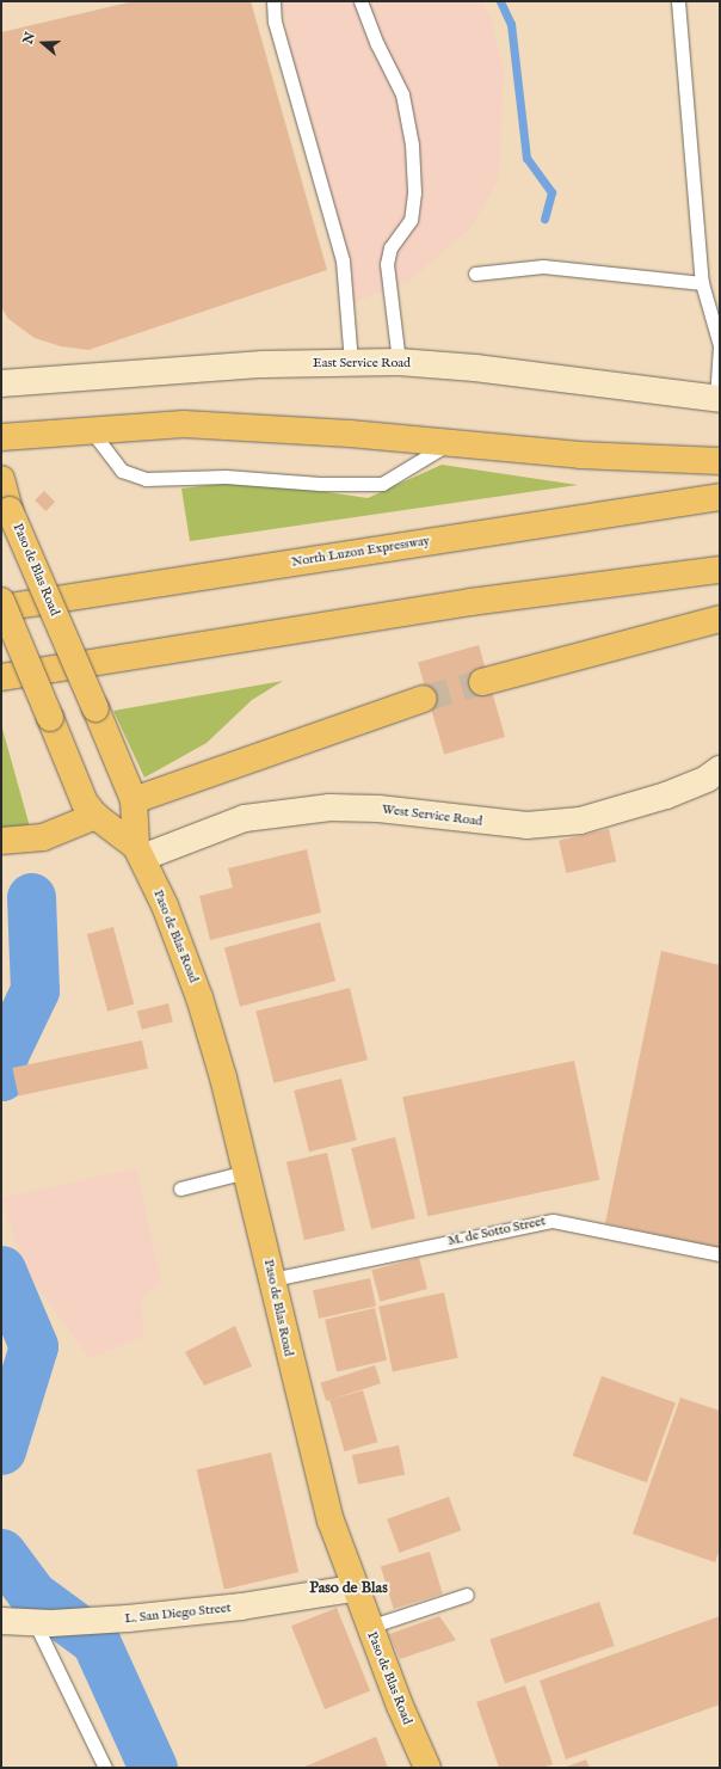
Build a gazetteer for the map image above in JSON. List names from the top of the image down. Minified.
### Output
{"streets":{"main road":["North Luzon Expressway","Paso de Blas Road"],"street":["East Service Road","West Service Road","L. San Diego Street"],"lane":["M. de Sotto Street"]},"crossings":[["Paso de Blas Road","West Service Road"],["Paso de Blas Road","M. de Sotto Street"],["Paso de Blas Road","L. San Diego Street"]],"districts":["Paso de Blas"],"north":"left"}
